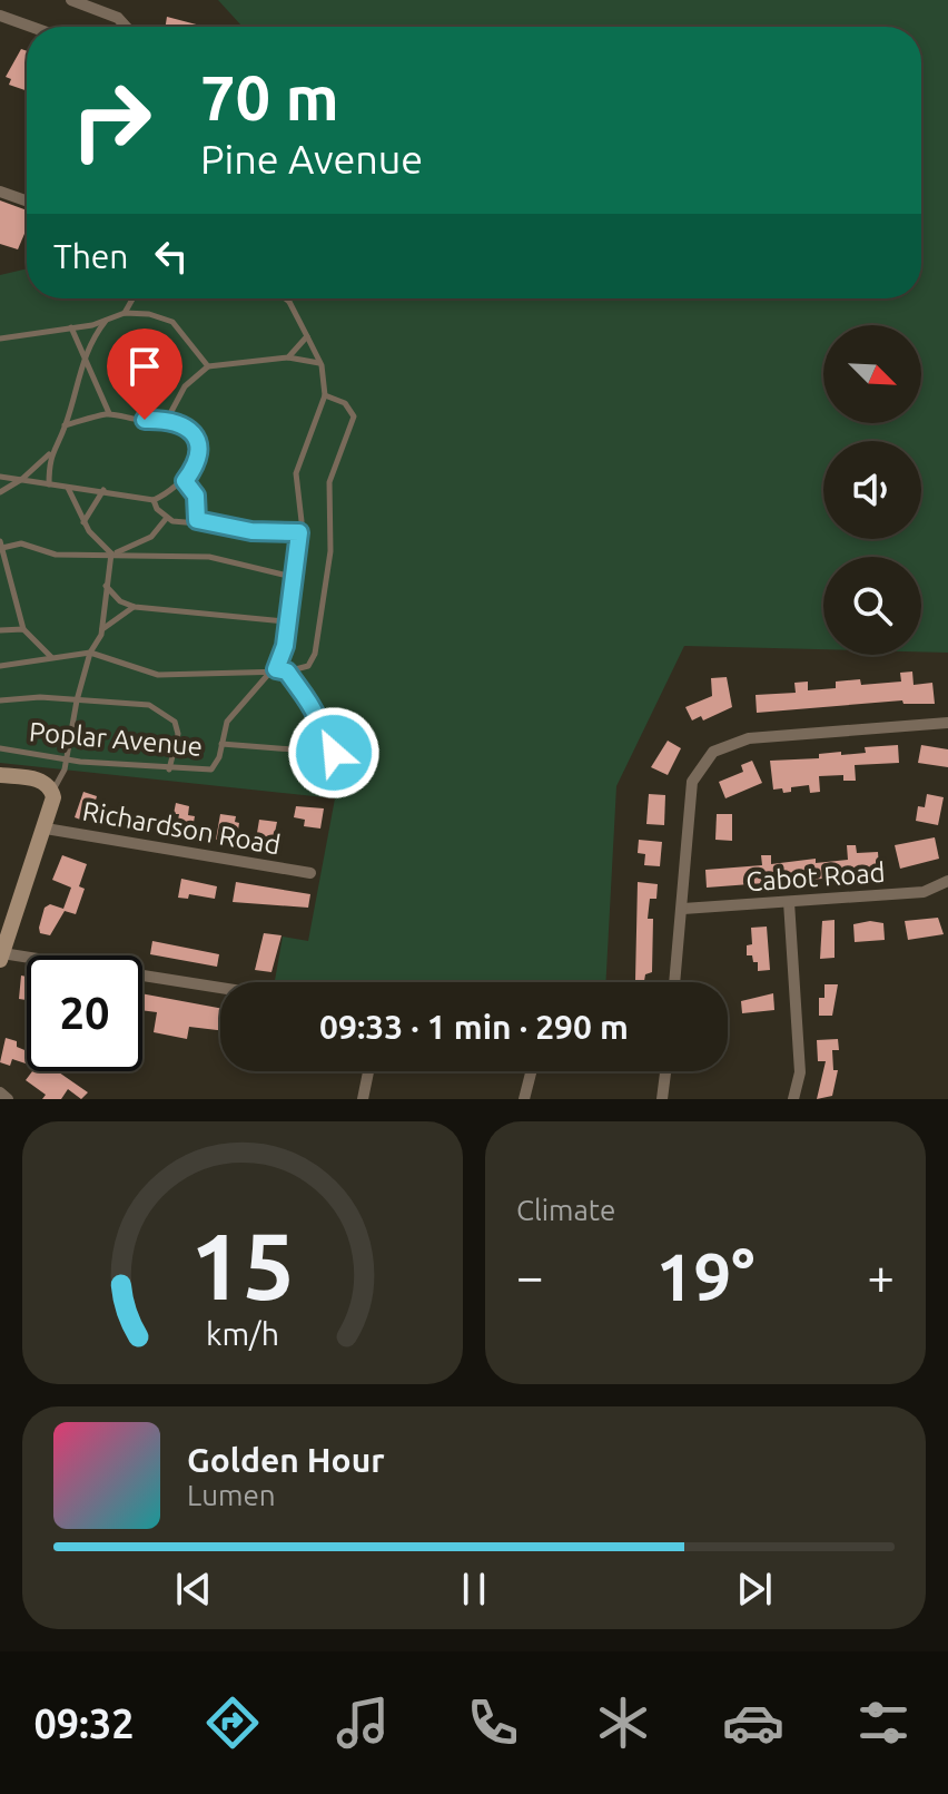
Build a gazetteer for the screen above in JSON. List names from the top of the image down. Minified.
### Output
{"streets":{"street":["Richardson Road","Cabot Road"],"lane":["Poplar Avenue"]},"north":"bottom right","page":{"turn":["70 m","Pine Avenue"],"then":"Then","limit":"20","trip":"09:33 · 1 min · 290 m","tile":"Climate","heat":["−","19°","+"],"song":["Golden Hour","Lumen"],"tabs":"09:32","gauge":["15","km/h"]}}
